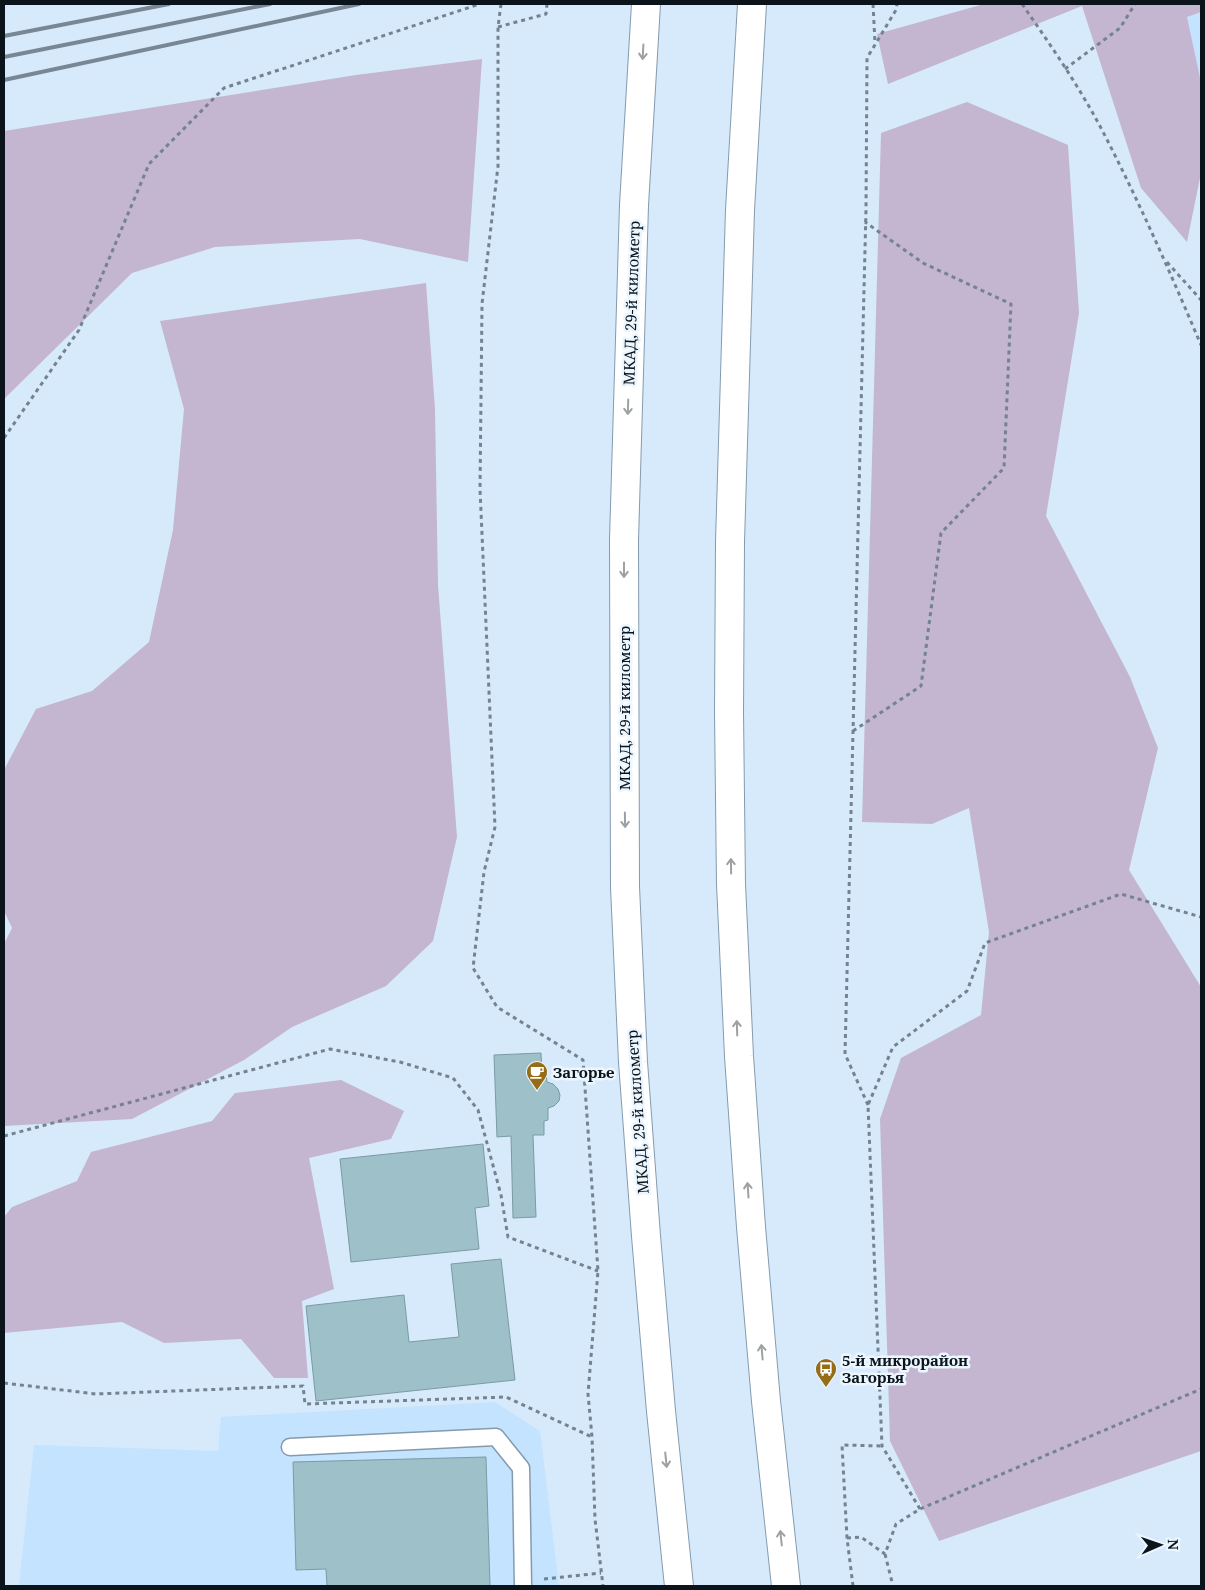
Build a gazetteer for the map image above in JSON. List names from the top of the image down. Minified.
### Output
{"streets":{"highway":["МКАД, 29-й километр"]},"places":{"cafe":["Загорье"],"bus stop":["5-й микрорайон Загорья"]},"north":"right"}
